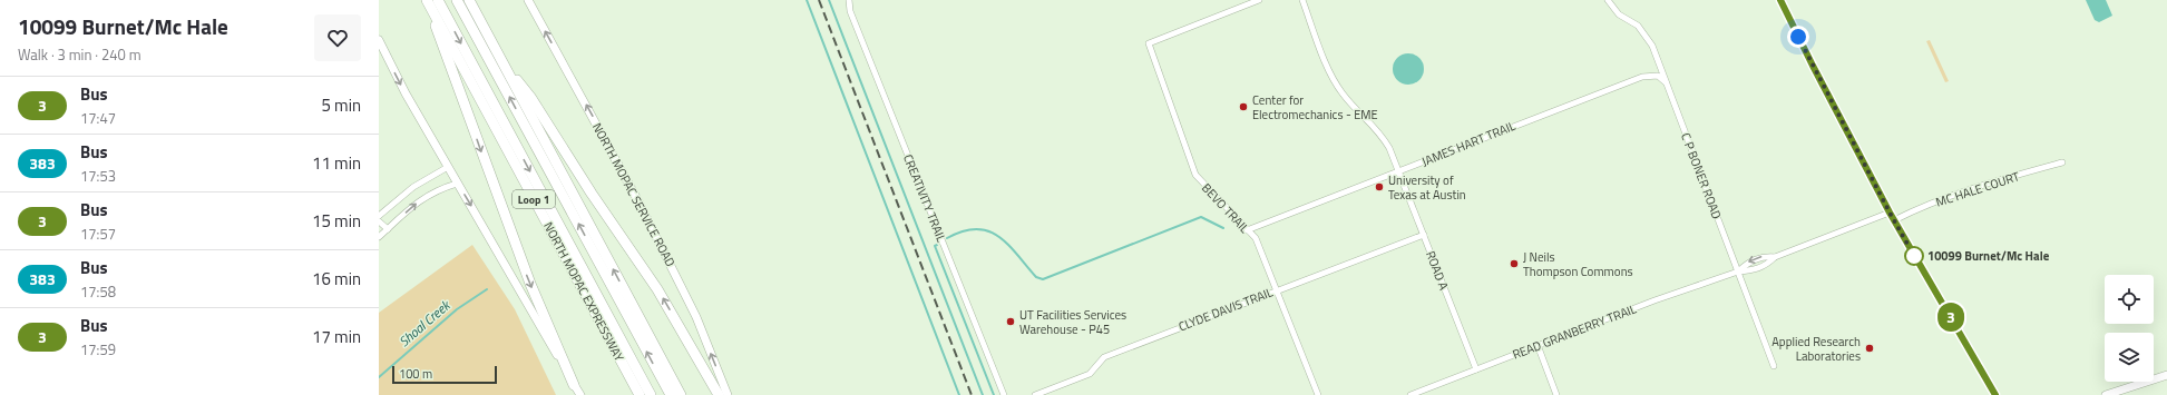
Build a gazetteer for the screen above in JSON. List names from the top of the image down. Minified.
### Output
{"streets":{"highway":["Loop 1","NORTH MOPAC EXPRESSWAY"],"main road":["NORTH MOPAC SERVICE ROAD"],"street":["JAMES HART TRAIL","C P BONER ROAD","MC HALE COURT","CREATIVITY TRAIL","BEVO TRAIL","ROAD A","CLYDE DAVIS TRAIL","READ GRANBERRY TRAIL"]},"crossings":[["JAMES HART TRAIL","C P BONER ROAD"],["JAMES HART TRAIL","BEVO TRAIL"],["JAMES HART TRAIL","ROAD A"],["C P BONER ROAD","READ GRANBERRY TRAIL"],["BEVO TRAIL","CLYDE DAVIS TRAIL"],["ROAD A","CLYDE DAVIS TRAIL"],["ROAD A","READ GRANBERRY TRAIL"]],"one_way":["NORTH MOPAC SERVICE ROAD"],"water":["Shoal Creek"],"places":["Center for Electromechanics - EME","University of Texas at Austin","10099 Burnet/Mc Hale","J Neils Thompson Commons","UT Facilities Services Warehouse - P45","Applied Research Laboratories"],"lines":["bus line 3"],"scale_bar":"100 m","page":{"heading":["10099 Burnet/Mc Hale","Walk · 3 min · 240 m"],"on_map":"3","list":[{"mark":"3","name":"Bus","note":"17:47","value":"5 min"},{"mark":"383","name":"Bus","note":"17:53","value":"11 min"},{"mark":"3","name":"Bus","note":"17:57","value":"15 min"},{"mark":"383","name":"Bus","note":"17:58","value":"16 min"},{"mark":"3","name":"Bus","note":"17:59","value":"17 min"}],"scale":"100 m"}}
